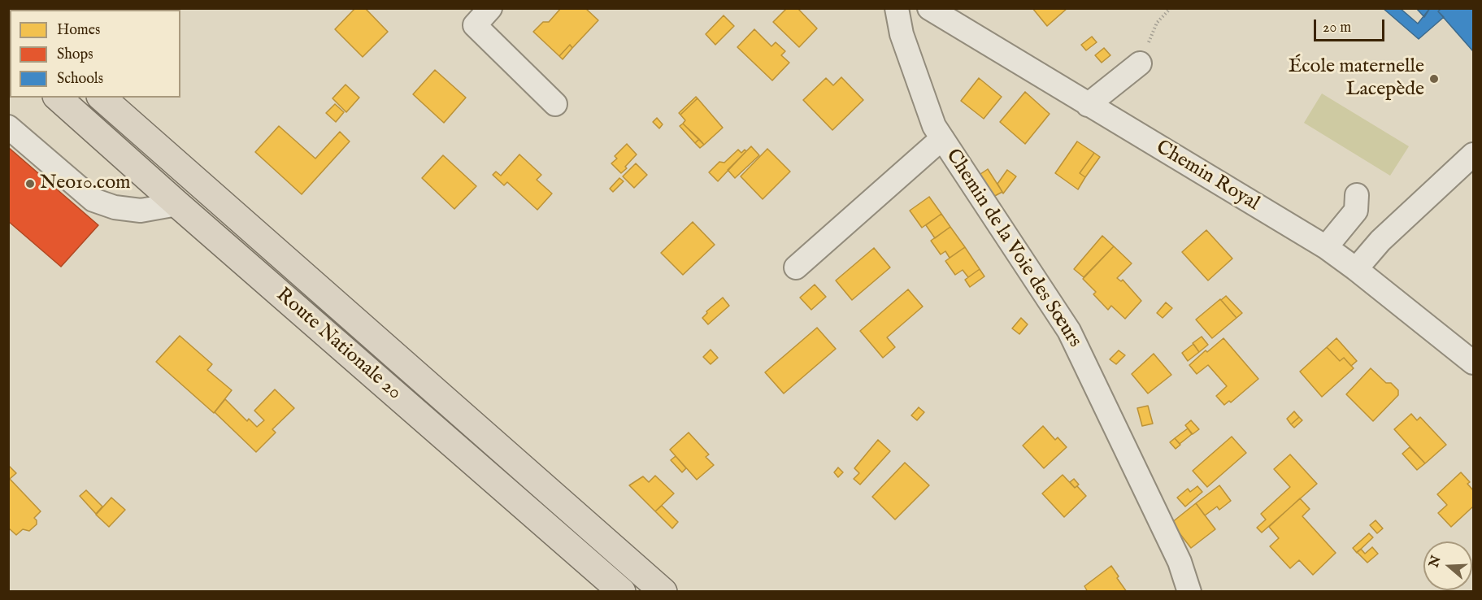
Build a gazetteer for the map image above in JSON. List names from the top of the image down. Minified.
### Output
{"streets":{"main road":["Route Nationale 20"],"street":["Chemin Royal","Chemin de la Voie des Sœurs"]},"places":["École maternelle Lacepède","Neo10.com"],"legend":["Homes","Shops","Schools"],"scale_bar":"20 m","north":"left"}
